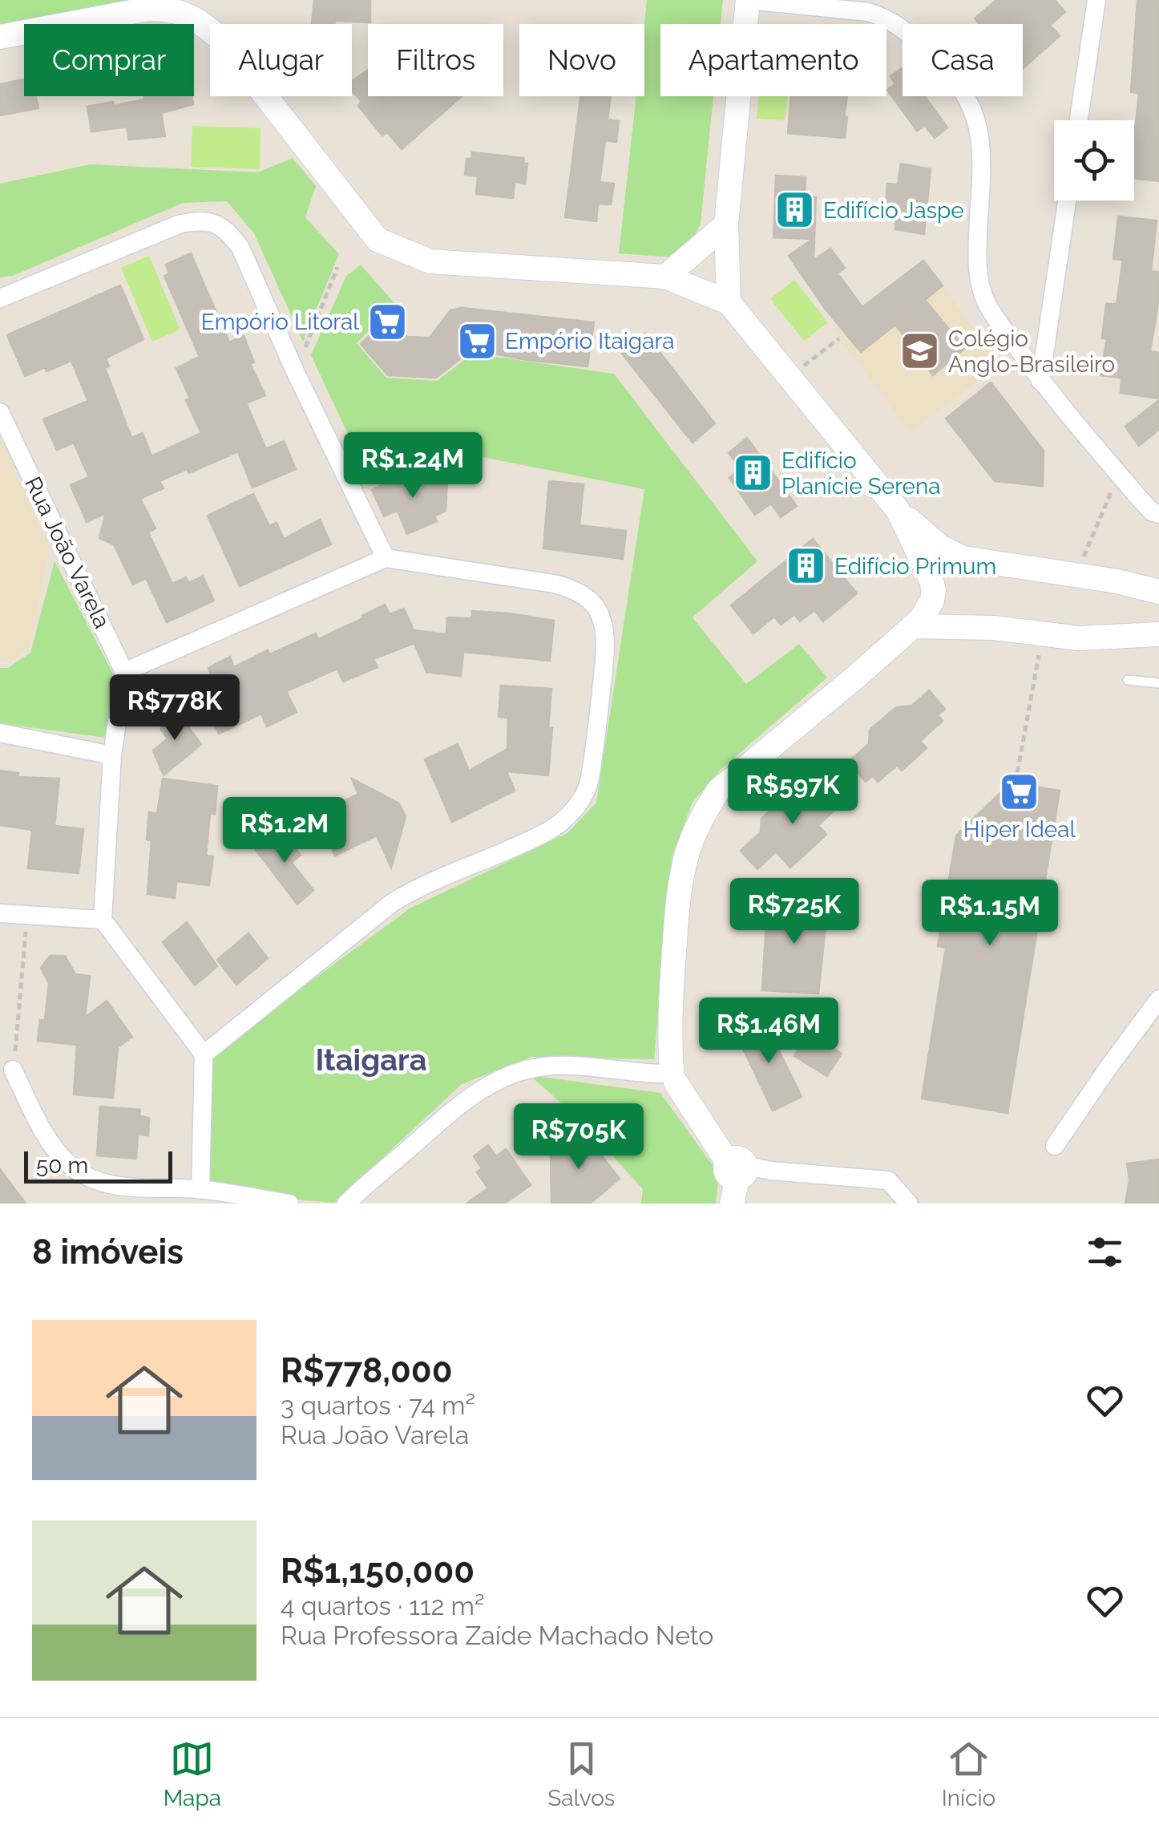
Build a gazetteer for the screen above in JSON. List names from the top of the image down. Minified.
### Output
{"streets":{"street":["Rua João Varela"]},"districts":["Itaigara"],"places":{"building":["Edifício Jaspe","Edifício Planície Serena","Edifício Primum"],"supermarket":["Empório Litoral","Empório Itaigara","Hiper Ideal"],"school or university":["Colégio Anglo-Brasileiro"]},"scale_bar":"50 m","page":{"chip":["Comprar","Alugar","Filtros","Novo","Apartamento","Casa"],"price":["R$1.24M","R$778K","R$597K","R$1.2M","R$725K","R$1.15M","R$1.46M","R$705K"],"scale":"50 m","heading":"8 imóveis","list":[{"name":"R$778,000","note":"3 quartos · 74 m² · Rua João Varela"},{"name":"R$1,150,000","note":"4 quartos · 112 m² · Rua Professora Zaíde Machado Neto"}],"tabs":["Mapa","Salvos","Início"]}}
